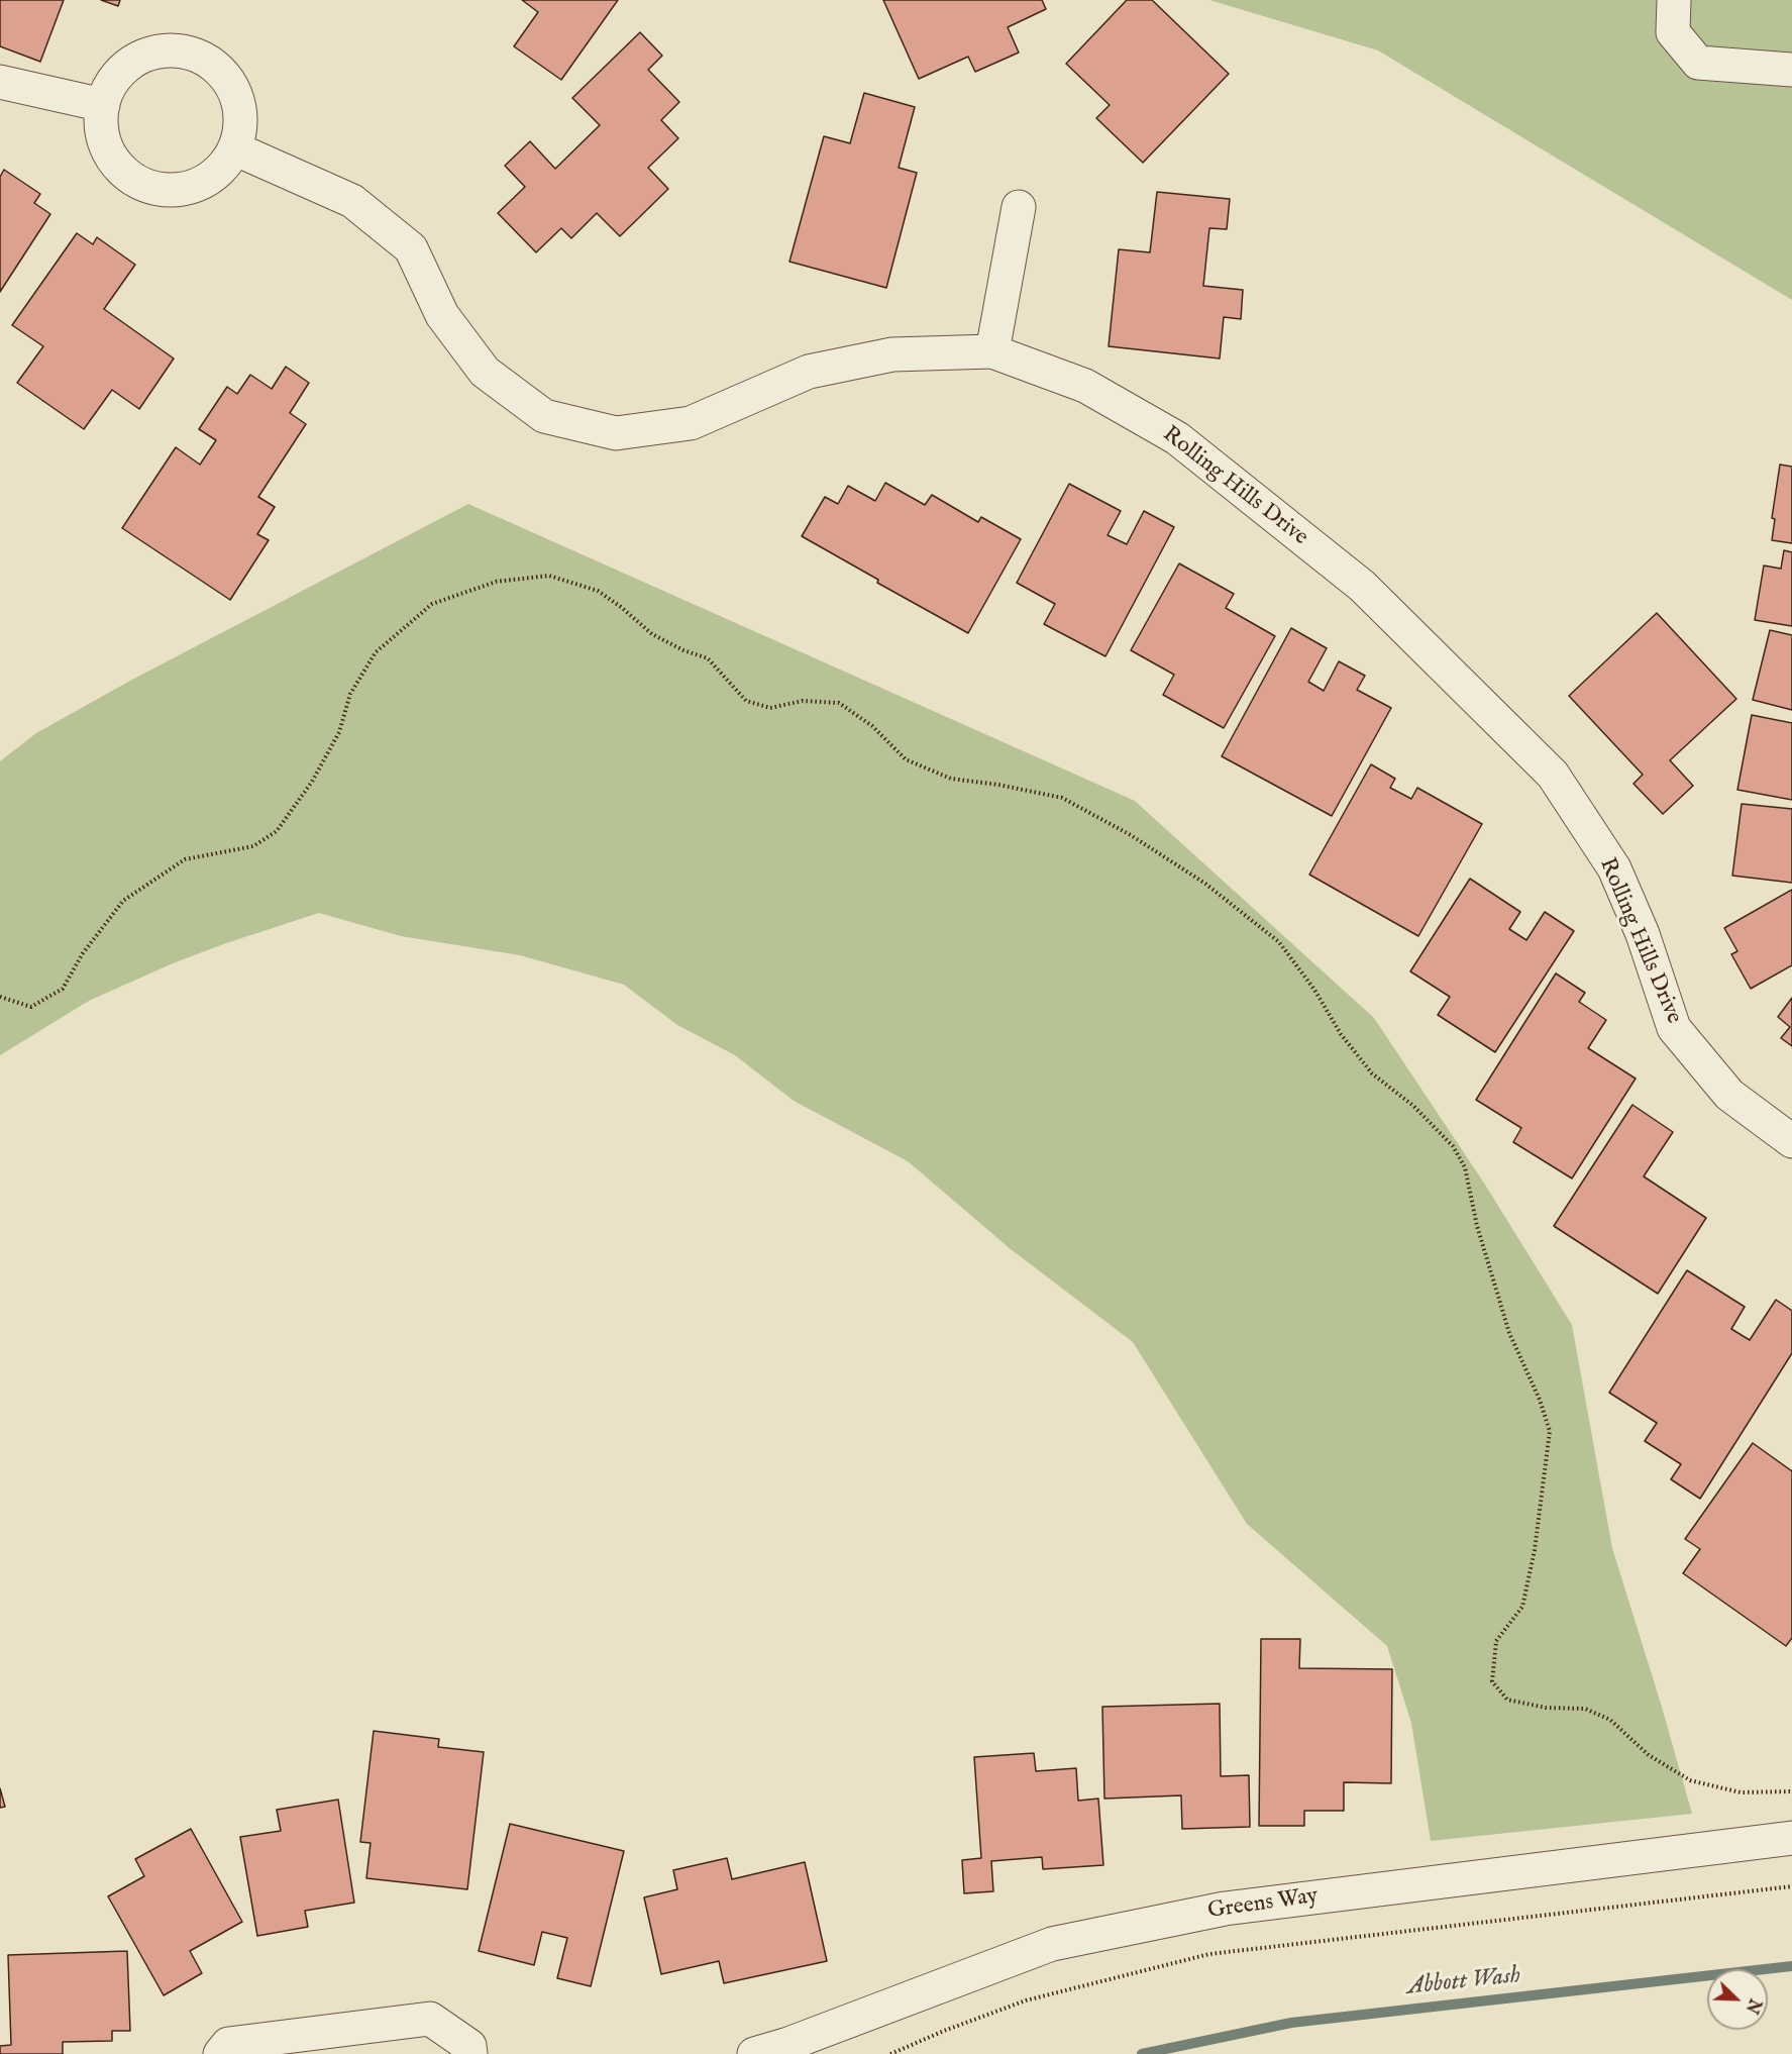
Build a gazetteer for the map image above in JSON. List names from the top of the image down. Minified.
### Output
{"streets":{"street":["Rolling Hills Drive","Greens Way"]},"water":["Abbott Wash"],"north":"bottom right"}
